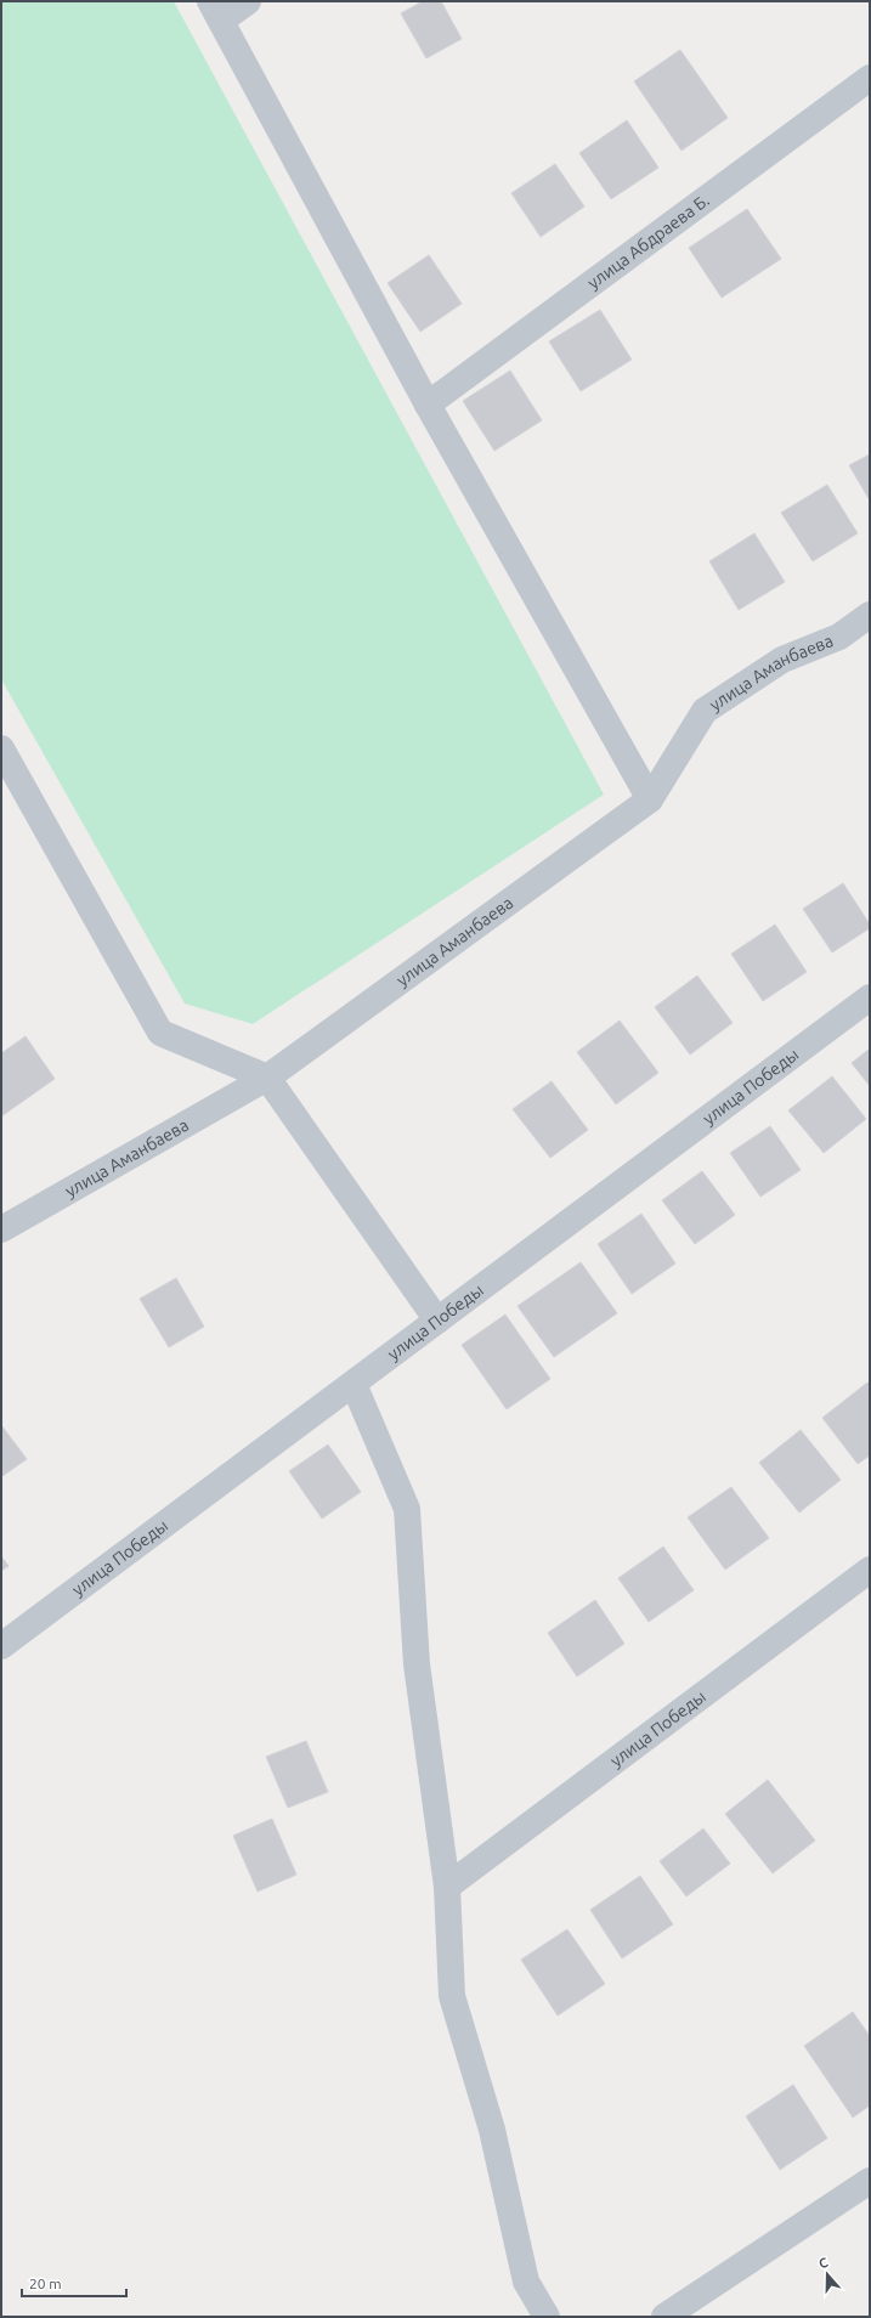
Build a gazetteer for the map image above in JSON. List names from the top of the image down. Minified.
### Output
{"streets":{"street":["улица Абдраева Б.","улица Аманбаева","улица Победы"]},"scale_bar":"20 m","north":"top"}
